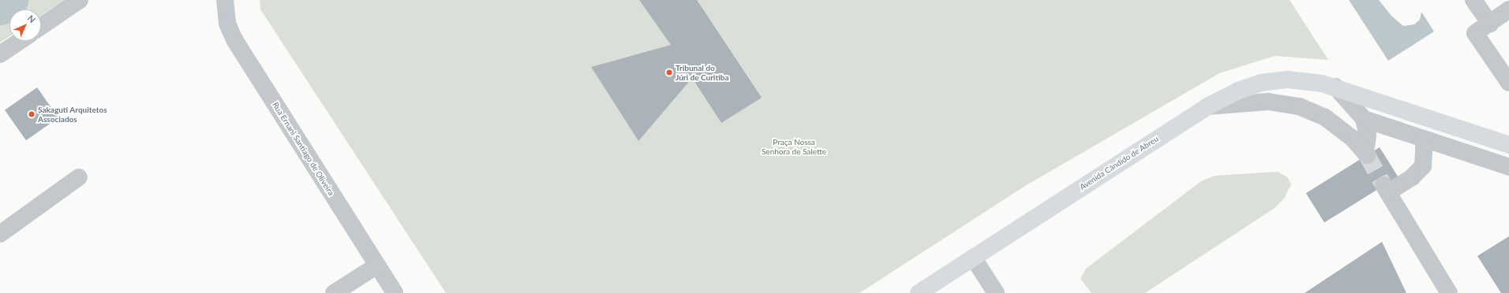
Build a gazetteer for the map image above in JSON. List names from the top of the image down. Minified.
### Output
{"streets":{"main road":["Avenida Cândido de Abreu"],"street":["Rua Ernani Santiago de Oliveira"]},"parks":["Praça Nossa Senhora de Salette"],"places":["Tribunal do Júri de Curitiba","Sakaguti Arquitetos Associados"],"north":"top right"}
